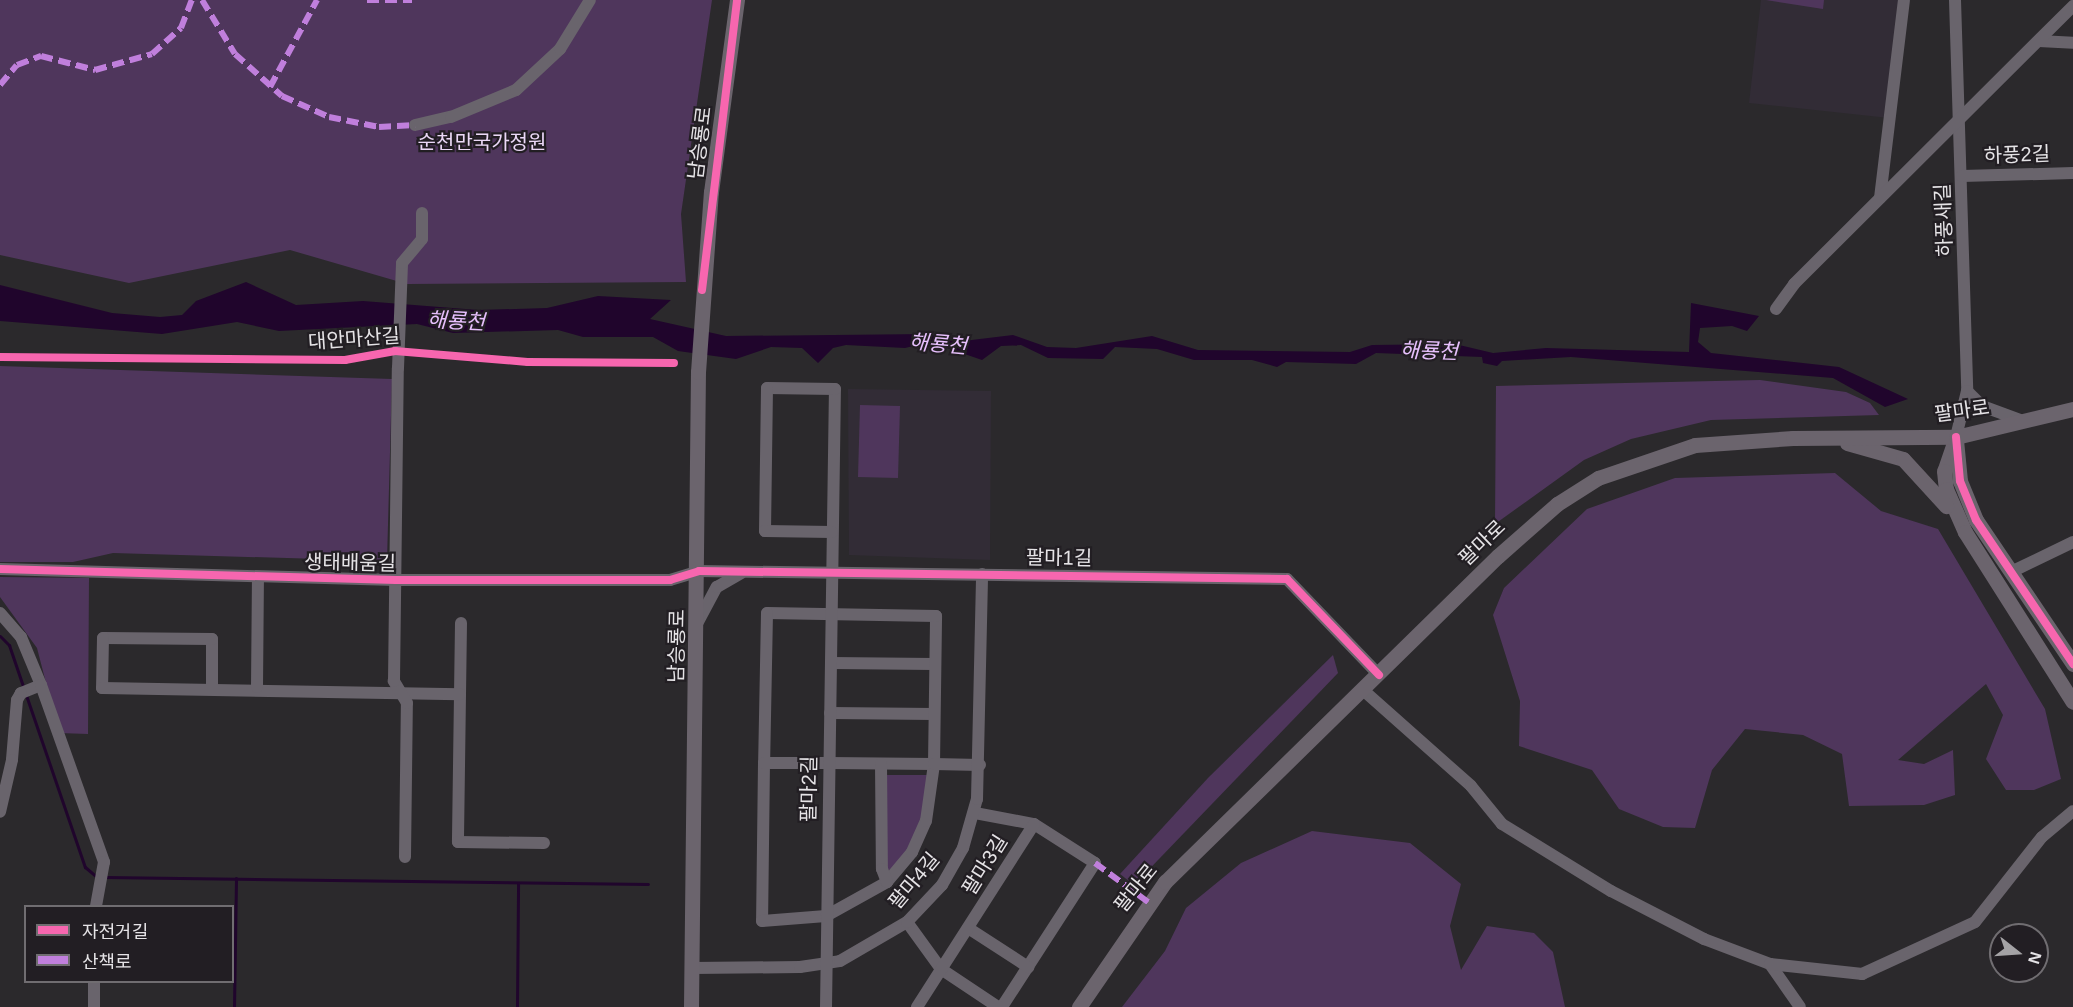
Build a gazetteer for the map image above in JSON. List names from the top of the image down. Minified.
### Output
{"streets":{"main road":["남승룡로","팔마로"],"street":["하풍2길","하풍새길","팔마1길","생태배움길","팔마2길","팔마3길","팔마4길"],"cycle path":["대안마산길"]},"crossings":[["남승룡로","팔마1길"],["남승룡로","생태배움길"],["남승룡로","팔마4길"],["하풍2길","하풍새길"],["하풍새길","팔마로"],["팔마로","팔마1길"],["팔마1길","생태배움길"],["팔마1길","팔마2길"],["팔마1길","팔마4길"],["팔마2길","팔마4길"]],"water":["해룡천"],"parks":["순천만국가정원"],"legend":["자전거길","산책로"],"north":"right"}
